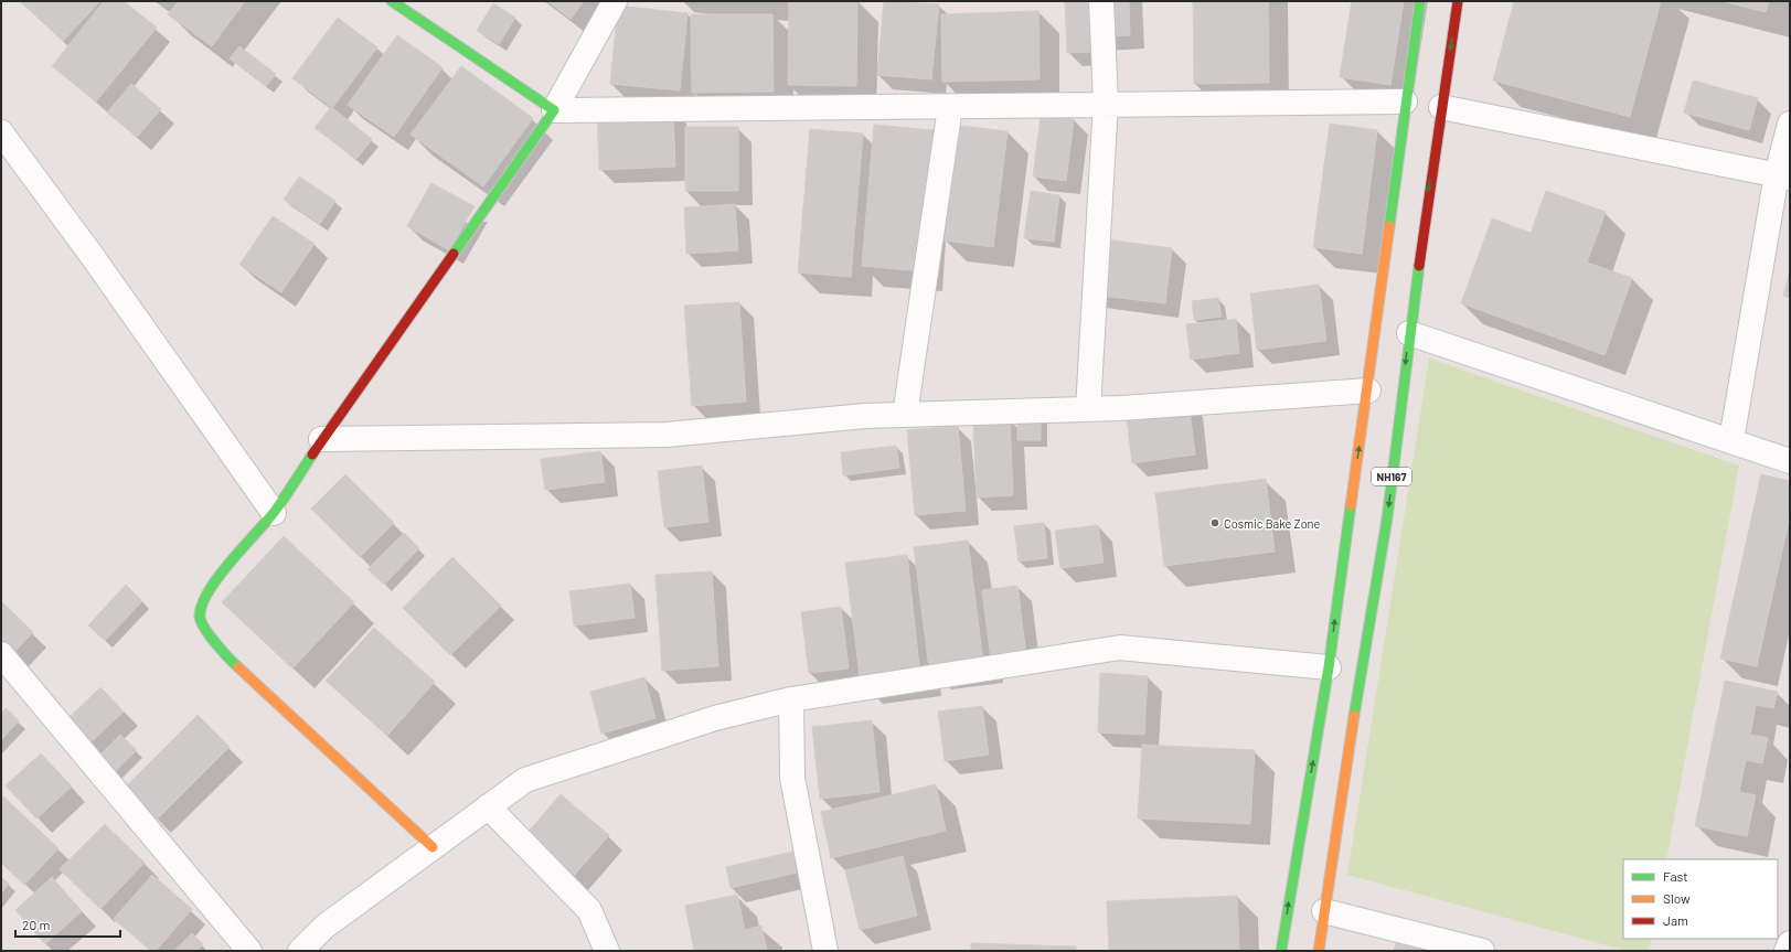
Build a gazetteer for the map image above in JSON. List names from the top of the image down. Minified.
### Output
{"streets":{"main road":["NH167"]},"places":["Cosmic Bake Zone"],"legend":["Fast","Slow","Jam"],"scale_bar":"20 m"}
